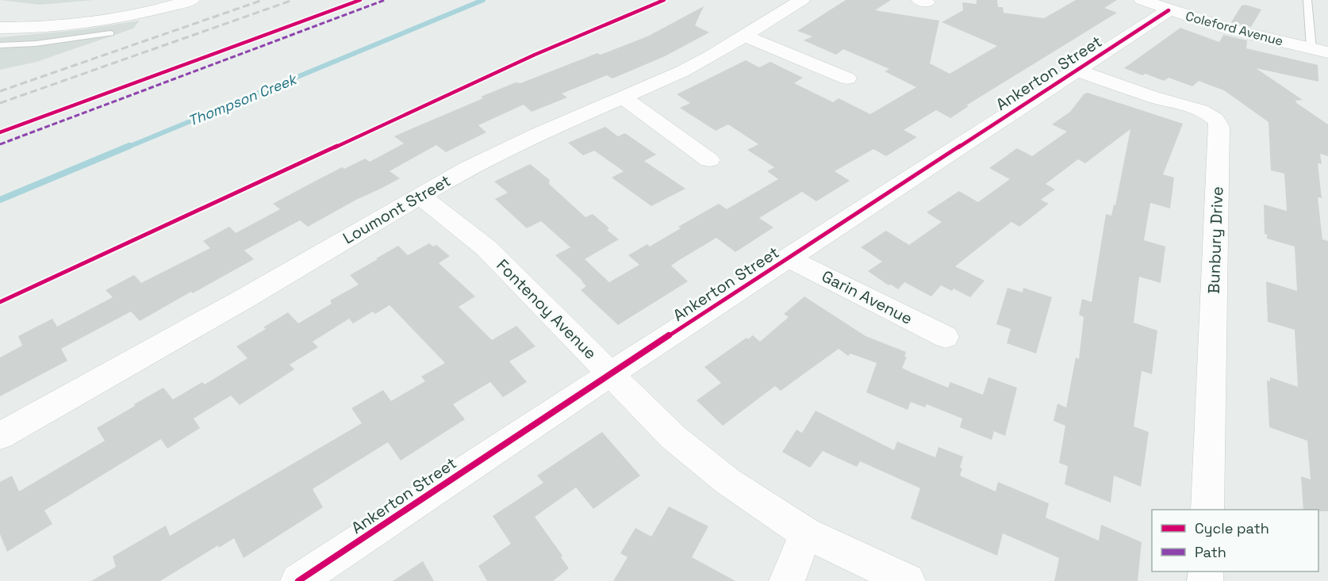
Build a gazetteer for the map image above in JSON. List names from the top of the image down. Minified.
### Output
{"streets":{"street":["Coleford Avenue","Ankerton Street","Loumont Street","Bunbury Drive","Garin Avenue","Fontenoy Avenue"]},"crossings":[["Coleford Avenue","Ankerton Street"],["Ankerton Street","Bunbury Drive"],["Ankerton Street","Garin Avenue"],["Ankerton Street","Fontenoy Avenue"],["Loumont Street","Fontenoy Avenue"]],"water":["Thompson Creek"],"legend":["Cycle path","Path"]}
